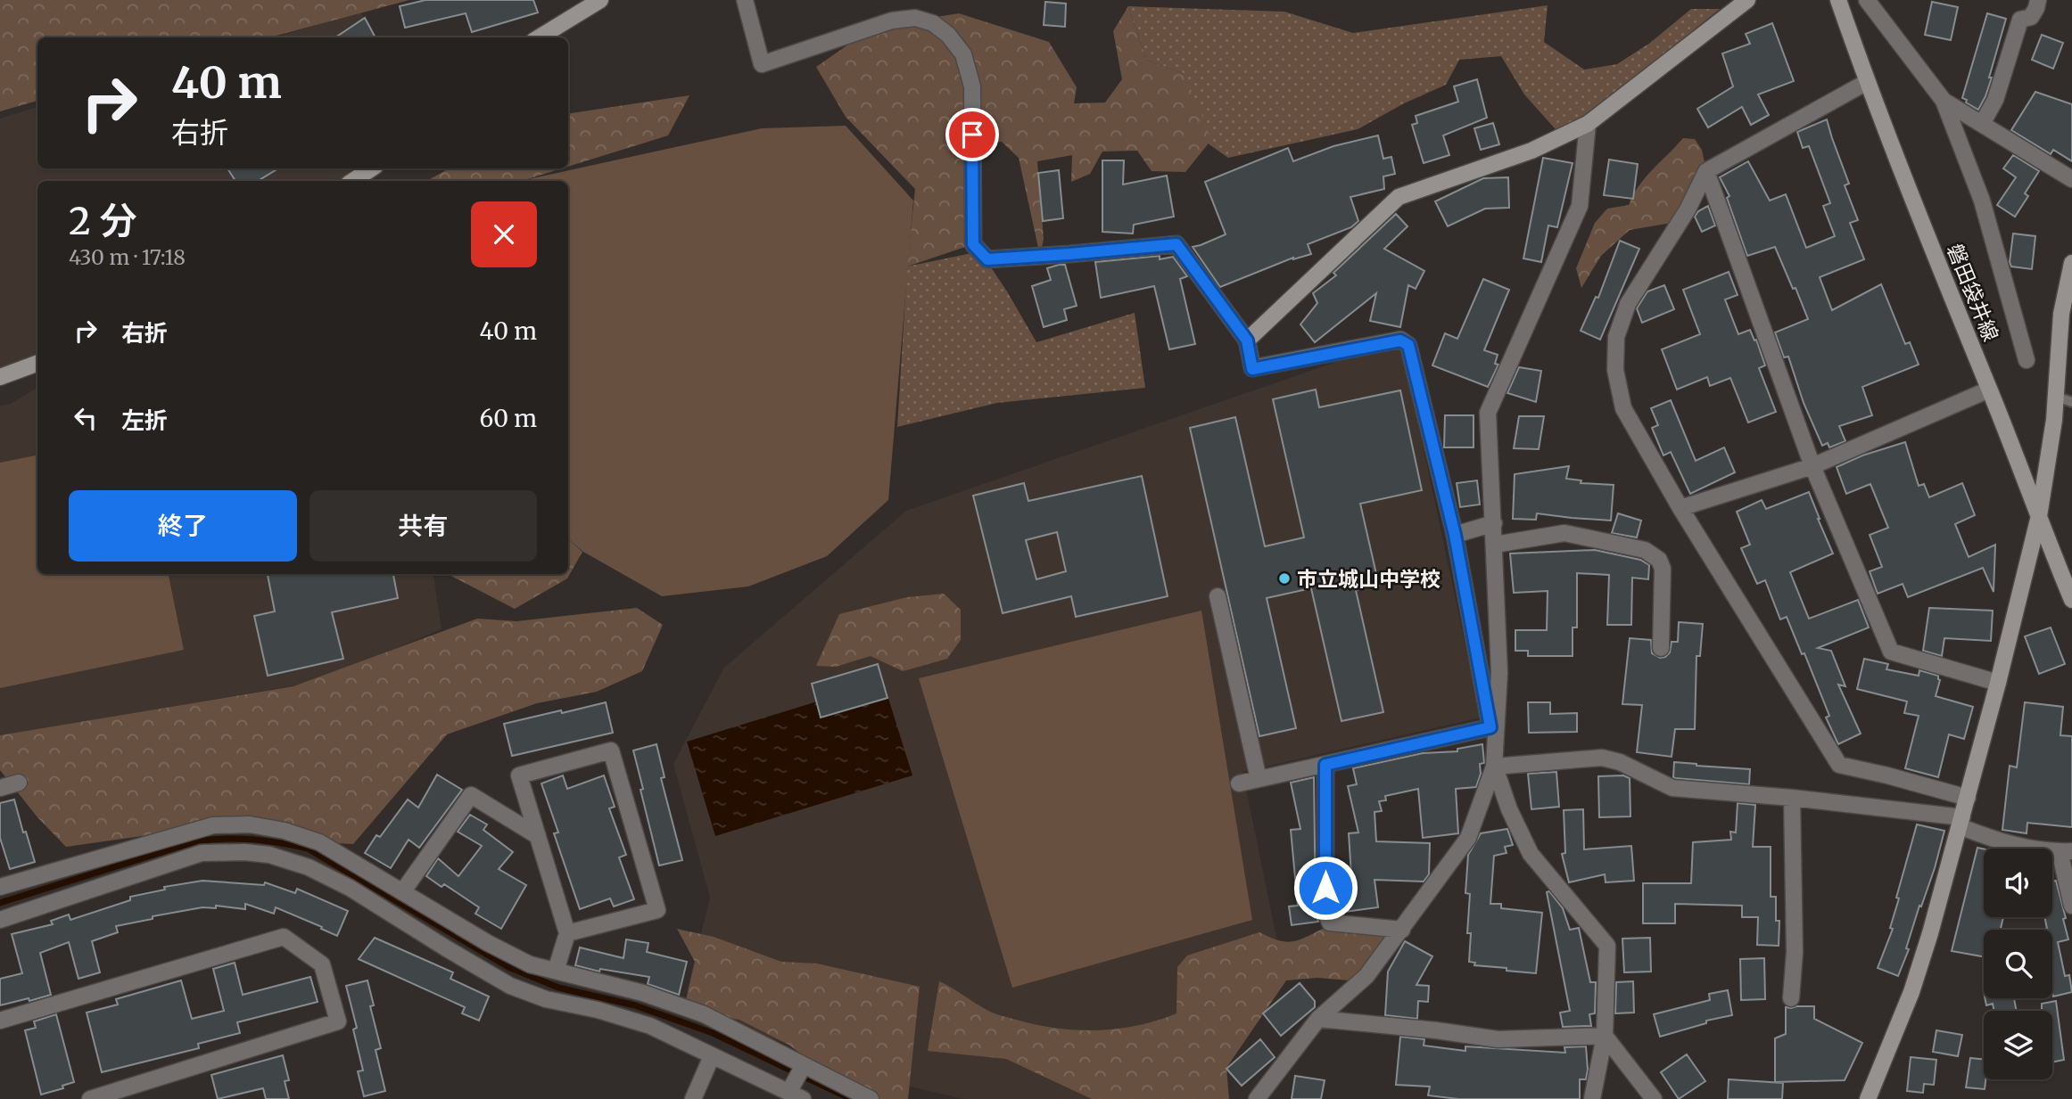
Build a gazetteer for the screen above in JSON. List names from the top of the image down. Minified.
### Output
{"streets":{"street":["磐田袋井線"]},"places":["市立城山中学校"],"page":{"turn":["40 m","右折"],"heading":["2 分","430 m · 17:18"],"list":[{"name":"右折","value":"40 m"},{"name":"左折","value":"60 m"}],"buttons":["終了","共有"]}}
